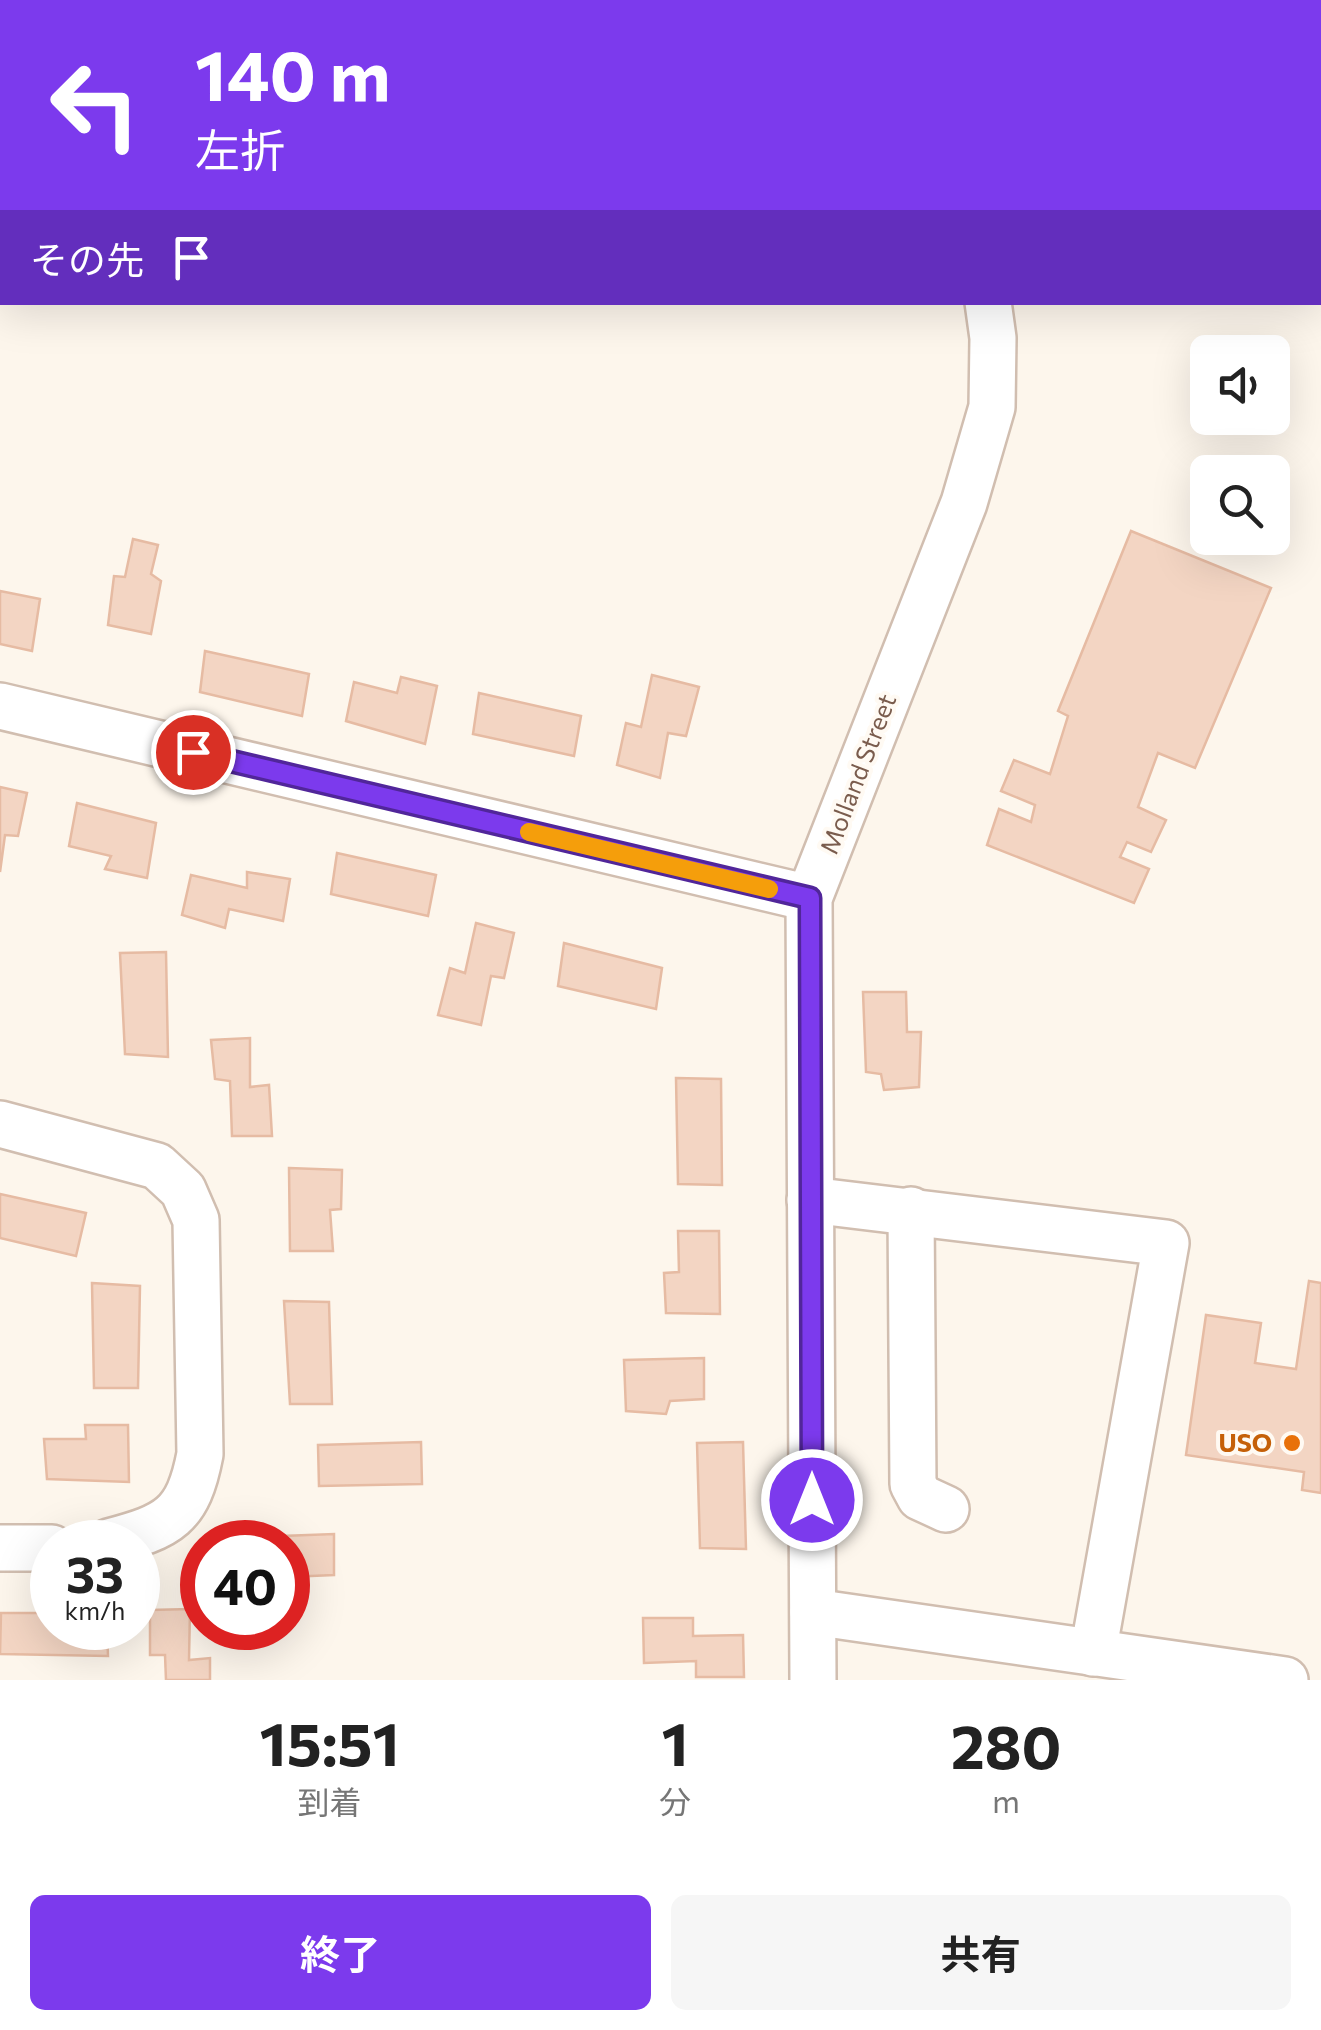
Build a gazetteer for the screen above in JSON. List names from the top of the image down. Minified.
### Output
{"streets":{"street":["Molland Street"]},"places":["USO"],"page":{"turn":["140 m","左折"],"then":"その先","speed":"33 km/h","limit":"40","eta":["15:51","到着","1","分","280","m"],"buttons":["終了","共有"]}}
